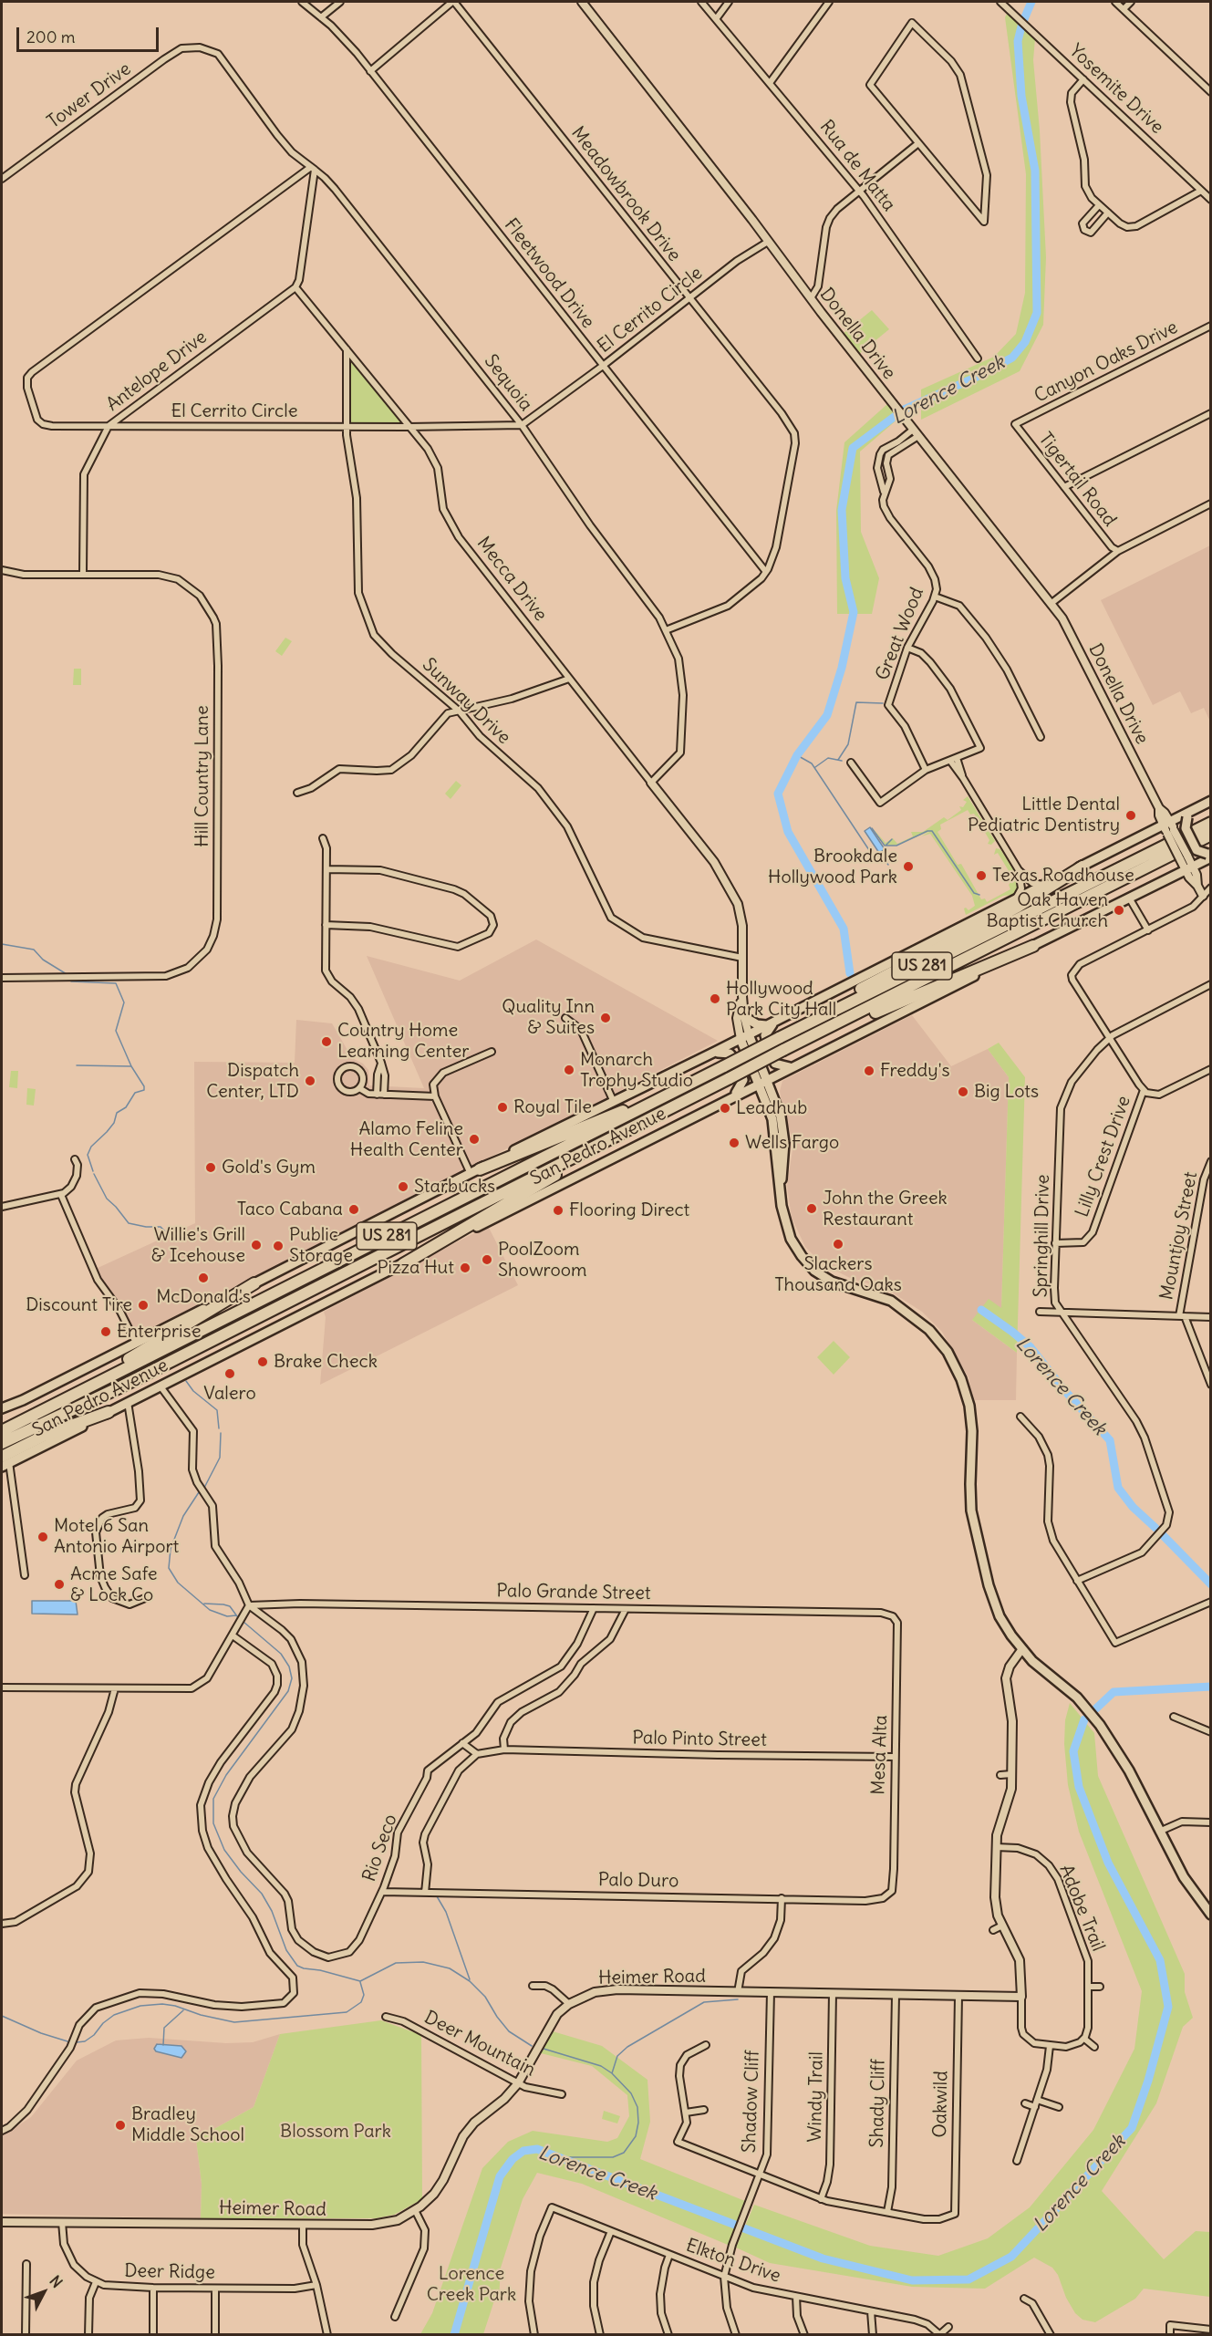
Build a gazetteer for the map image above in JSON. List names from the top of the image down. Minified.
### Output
{"streets":{"highway":["US 281"],"main road":["Mecca Drive","San Pedro Avenue"],"street":["Yosemite Drive","Tower Drive","Rua de Matta","Meadowbrook Drive","Fleetwood Drive","El Cerrito Circle","Donella Drive","Canyon Oaks Drive","Antelope Drive","Sequoia","Tigertail Road","Great Wood","Sunway Drive","Hill Country Lane","Lilly Crest Drive","Springhill Drive","Mountjoy Street","Palo Grande Street","Palo Pinto Street","Mesa Alta","Rio Seco","Palo Duro","Adobe Trail","Heimer Road","Deer Mountain","Windy Trail","Shadow Cliff","Shady Cliff","Oakwild","Elkton Drive","Deer Ridge"]},"crossings":[["Tower Drive","Sequoia"],["Meadowbrook Drive","Fleetwood Drive"],["Meadowbrook Drive","El Cerrito Circle"],["Meadowbrook Drive","Sequoia"],["Fleetwood Drive","El Cerrito Circle"],["El Cerrito Circle","Donella Drive"],["El Cerrito Circle","Antelope Drive"],["El Cerrito Circle","Sequoia"],["El Cerrito Circle","Mecca Drive"],["El Cerrito Circle","Sunway Drive"],["Donella Drive","Great Wood"],["Donella Drive","San Pedro Avenue"],["Canyon Oaks Drive","Tigertail Road"],["Antelope Drive","Mecca Drive"],["Antelope Drive","Hill Country Lane"],["Sequoia","Mecca Drive"],["Mecca Drive","Sunway Drive"],["Mecca Drive","San Pedro Avenue"],["Lilly Crest Drive","Springhill Drive"],["Palo Grande Street","Mesa Alta"],["Palo Grande Street","Rio Seco"],["Palo Pinto Street","Mesa Alta"],["Mesa Alta","Palo Duro"],["Rio Seco","Palo Duro"],["Heimer Road","Deer Mountain"],["Heimer Road","Windy Trail"],["Heimer Road","Shadow Cliff"],["Heimer Road","Shady Cliff"],["Heimer Road","Oakwild"],["Heimer Road","Deer Ridge"],["Shadow Cliff","Elkton Drive"],["Shady Cliff","Oakwild"]],"water":["Lorence Creek"],"parks":["Blossom Park","Lorence Creek Park"],"places":["Little Dental Pediatric Dentistry","Brookdale Hollywood Park","Texas Roadhouse","Oak Haven Baptist Church","Hollywood Park City Hall","Quality Inn & Suites","Country Home Learning Center","Monarch Trophy Studio","Freddy's","Dispatch Center, LTD","Big Lots","Royal Tile","Leadhub","Alamo Feline Health Center","Wells Fargo","Gold's Gym","Starbucks","John the Greek Restaurant","Taco Cabana","Flooring Direct","Slackers Thousand Oaks","Willie's Grill & Icehouse","Public Storage","PoolZoom Showroom","Pizza Hut","McDonald's","Discount Tire","Enterprise","Brake Check","Valero","Motel 6 San Antonio Airport","Acme Safe & Lock Co","Bradley Middle School"],"scale_bar":"200 m","north":"top right"}
